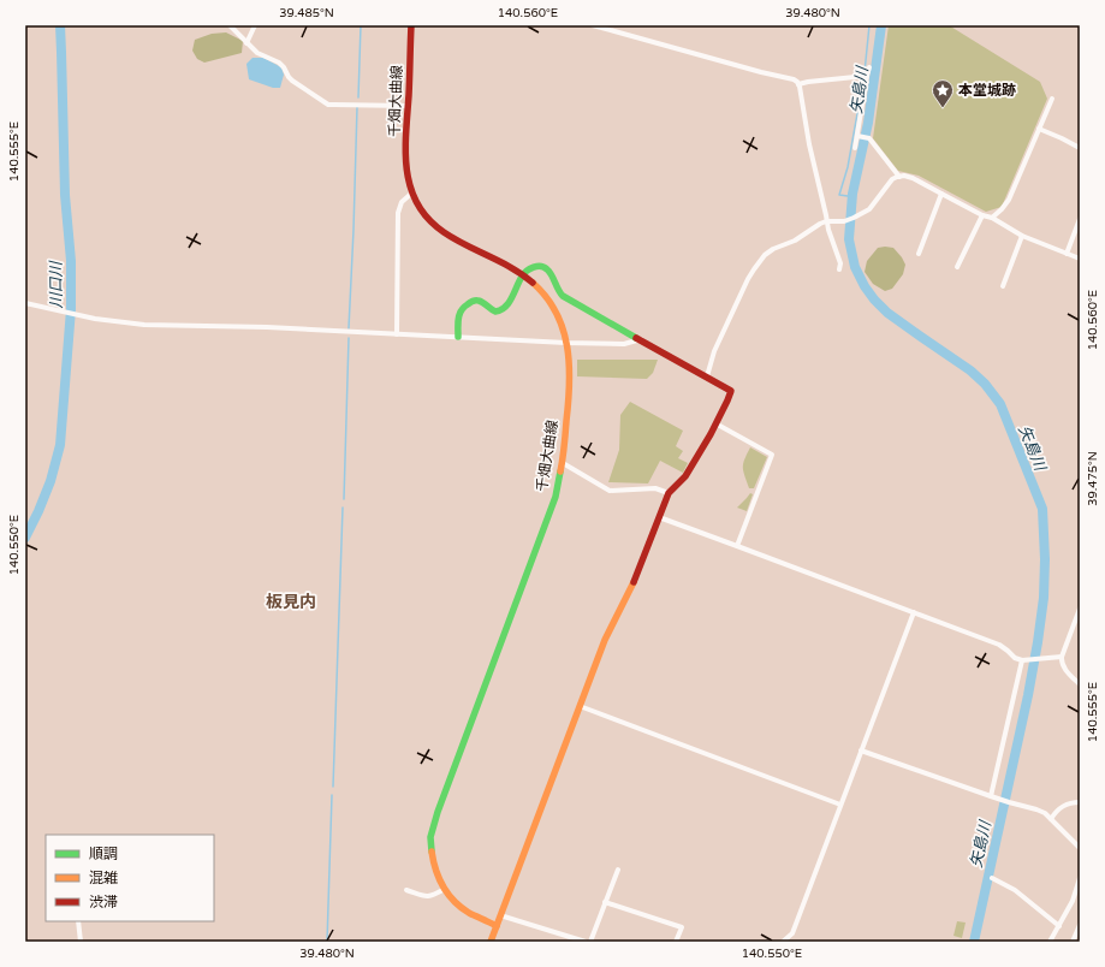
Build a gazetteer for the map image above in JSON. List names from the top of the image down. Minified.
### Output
{"streets":{"main road":["千畑大曲線"]},"districts":["板見内"],"water":["矢島川","川口川"],"places":{"place":["本堂城跡"]},"legend":["順調","混雑","渋滞"],"coordinates":["39.485°N","140.560°E","39.480°N","140.555°E","39.475°N","140.550°E"]}
